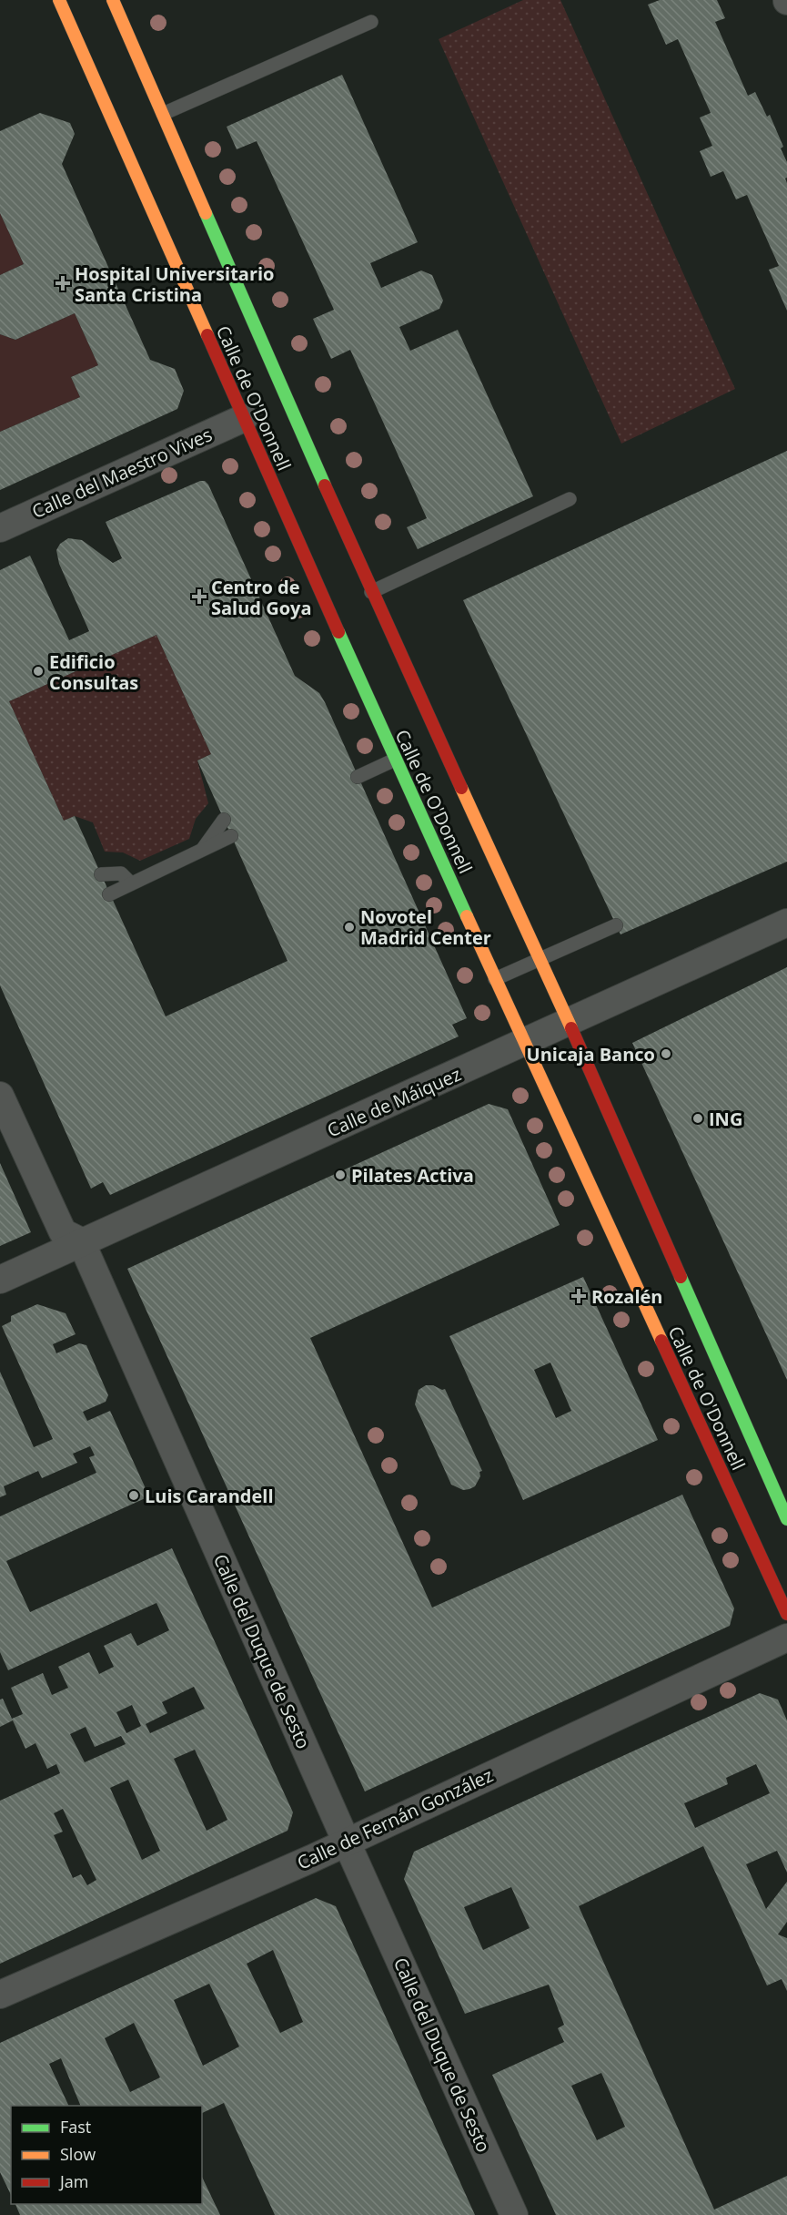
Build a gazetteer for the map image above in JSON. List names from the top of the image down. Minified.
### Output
{"streets":{"main road":["Calle de O'Donnell"],"street":["Calle del Maestro Vives","Calle de Máiquez","Calle del Duque de Sesto","Calle de Fernán González"]},"crossings":[["Calle de O'Donnell","Calle del Maestro Vives"],["Calle de O'Donnell","Calle de Máiquez"],["Calle de Máiquez","Calle del Duque de Sesto"],["Calle del Duque de Sesto","Calle de Fernán González"]],"places":{"health":["Hospital Universitario Santa Cristina","Centro de Salud Goya","Rozalén"],"other":["Edificio Consultas","Novotel Madrid Center","Unicaja Banco","ING","Pilates Activa","Luis Carandell"]},"legend":["Fast","Slow","Jam"]}
